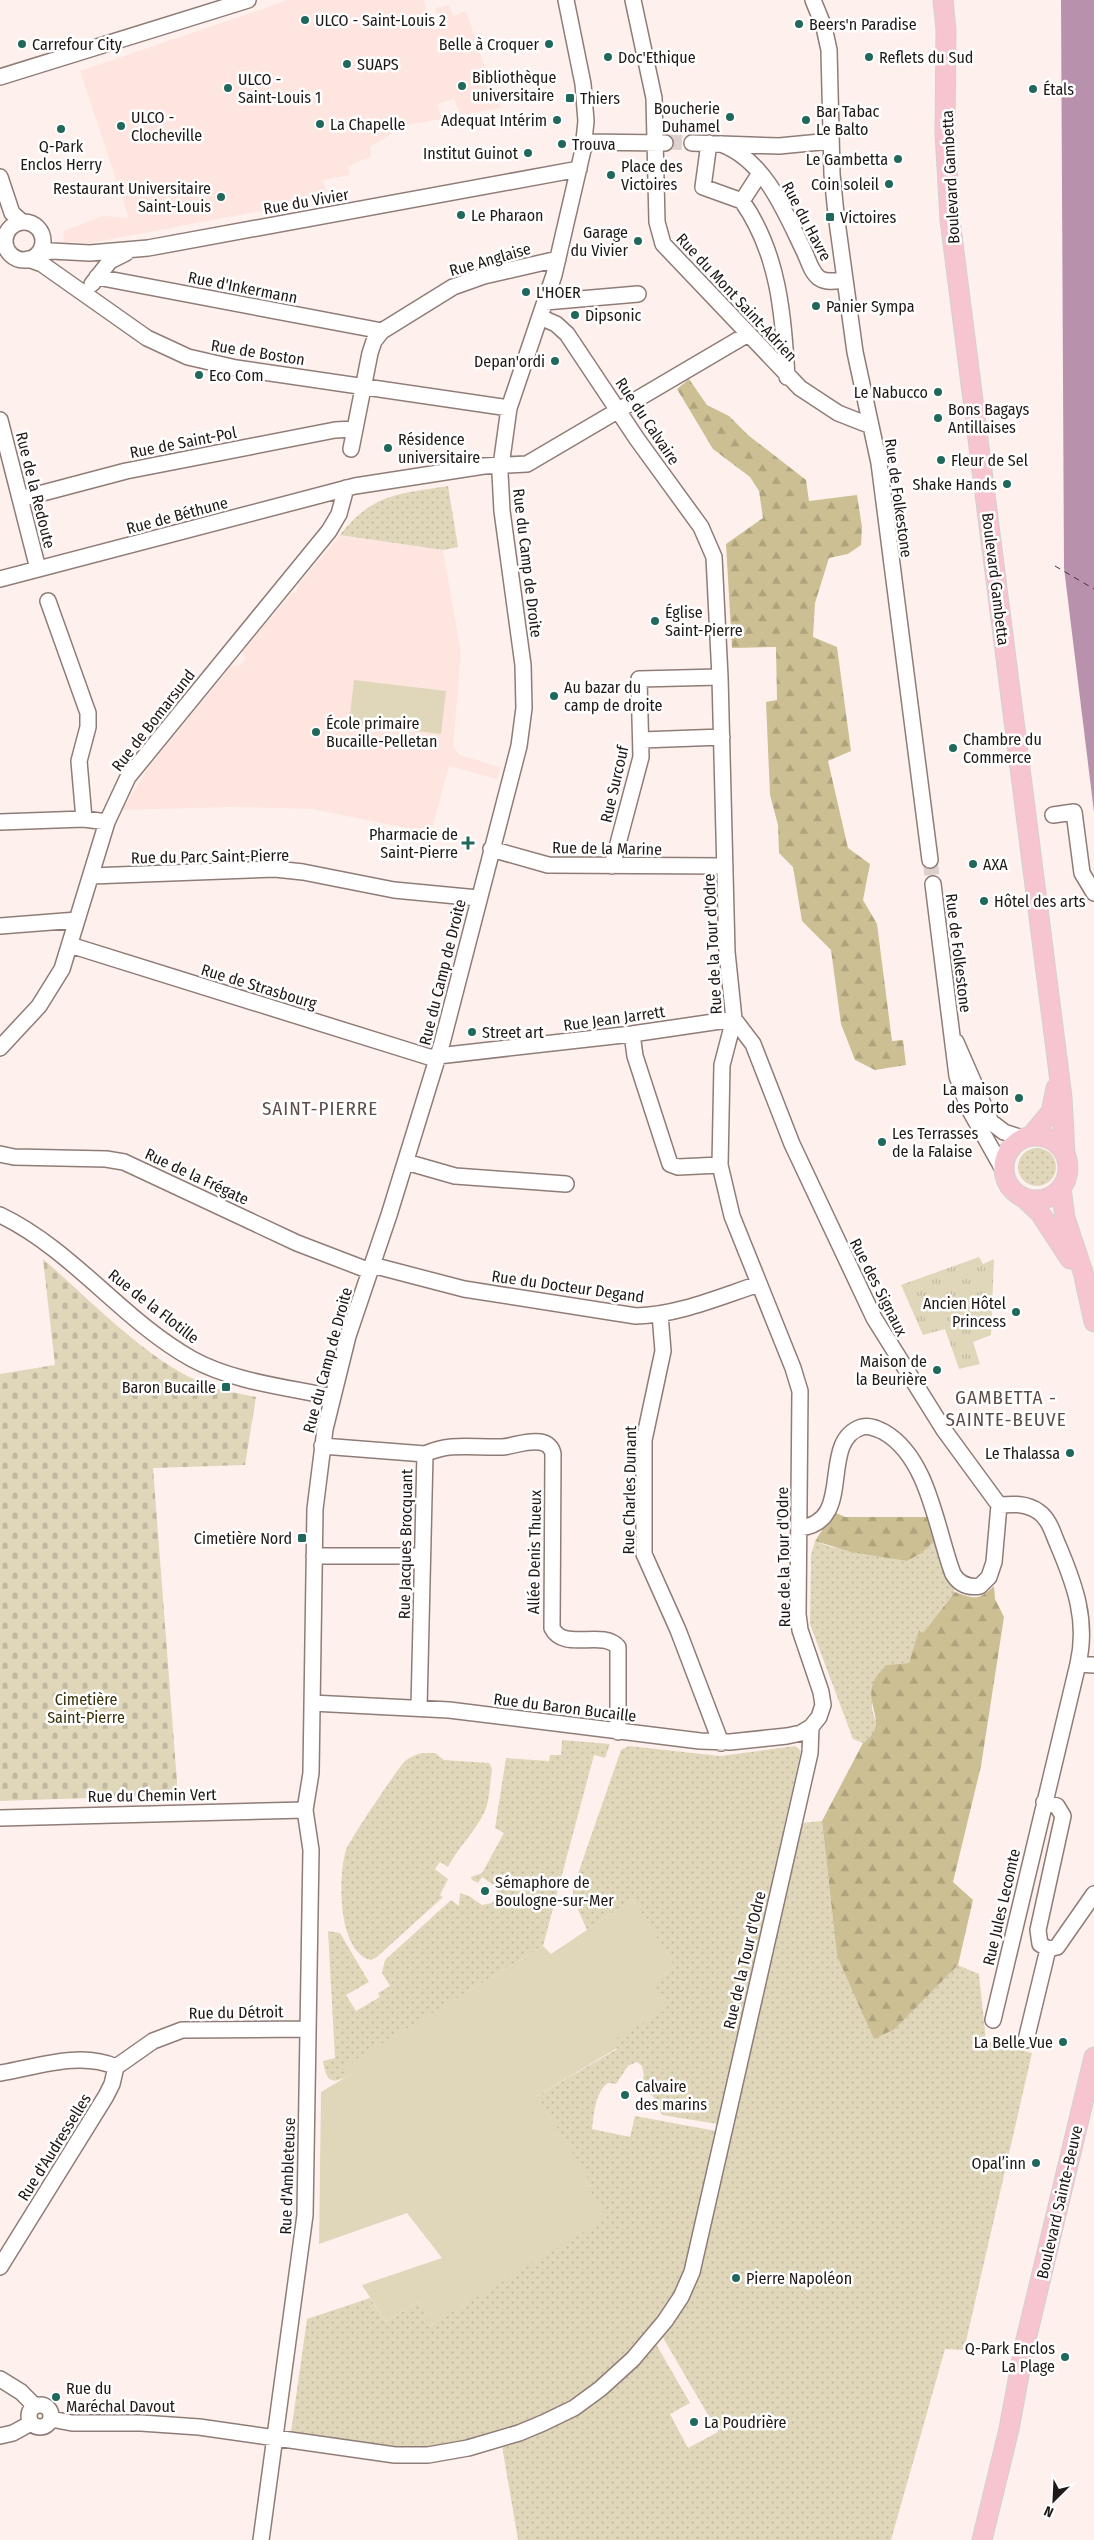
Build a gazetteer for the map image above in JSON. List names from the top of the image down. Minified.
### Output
{"streets":{"main road":["Boulevard Gambetta","Boulevard Sainte-Beuve"],"street":["Rue du Vivier","Rue du Havre","Rue Anglaise","Rue d'Inkermann","Rue du Mont Saint-Adrien","Rue de Boston","Rue du Calvaire","Rue de Saint-Pol","Rue de la Redoute","Rue de Folkestone","Rue de Béthune","Rue du Camp de Droite","Rue de Bomarsund","Rue Surcouf","Rue de la Marine","Rue du Parc Saint-Pierre","Rue de la Tour d'Odre","Rue de Strasbourg","Rue Jean Jarrett","Rue de la Frégate","Rue du Docteur Degand","Rue des Signaux","Rue de la Flotille","Rue Charles Dunant","Rue Jacques Brocquant","Allée Denis Thueux","Rue du Baron Bucaille","Rue du Chemin Vert","Rue Jules Lecomte","Rue du Détroit","Rue d'Audresselles","Rue d'Ambleteuse"]},"crossings":[["Boulevard Gambetta","Rue de Folkestone"],["Rue du Vivier","Rue de Boston"],["Rue du Vivier","Rue du Camp de Droite"],["Rue du Havre","Rue de Folkestone"],["Rue Anglaise","Rue d'Inkermann"],["Rue Anglaise","Rue du Camp de Droite"],["Rue du Mont Saint-Adrien","Rue de Folkestone"],["Rue du Mont Saint-Adrien","Rue de Béthune"],["Rue de Boston","Rue du Camp de Droite"],["Rue du Calvaire","Rue de Béthune"],["Rue du Calvaire","Rue du Camp de Droite"],["Rue du Calvaire","Rue de la Tour d'Odre"],["Rue de Saint-Pol","Rue de la Redoute"],["Rue de la Redoute","Rue de Béthune"],["Rue de Béthune","Rue du Camp de Droite"],["Rue de Béthune","Rue de Bomarsund"],["Rue du Camp de Droite","Rue de la Marine"],["Rue du Camp de Droite","Rue du Parc Saint-Pierre"],["Rue du Camp de Droite","Rue de Strasbourg"],["Rue du Camp de Droite","Rue Jean Jarrett"],["Rue du Camp de Droite","Rue de la Frégate"],["Rue du Camp de Droite","Rue du Docteur Degand"],["Rue du Camp de Droite","Rue de la Flotille"],["Rue du Camp de Droite","Rue Jacques Brocquant"],["Rue du Camp de Droite","Rue du Baron Bucaille"],["Rue du Camp de Droite","Rue du Chemin Vert"],["Rue du Camp de Droite","Rue d'Ambleteuse"],["Rue de Bomarsund","Rue du Parc Saint-Pierre"],["Rue de Bomarsund","Rue de Strasbourg"],["Rue Surcouf","Rue de la Marine"],["Rue Surcouf","Rue de la Tour d'Odre"],["Rue de la Marine","Rue de la Tour d'Odre"],["Rue de la Tour d'Odre","Rue Jean Jarrett"],["Rue de la Tour d'Odre","Rue du Docteur Degand"],["Rue de la Tour d'Odre","Rue des Signaux"],["Rue de la Tour d'Odre","Rue du Baron Bucaille"],["Rue de la Tour d'Odre","Rue d'Ambleteuse"],["Rue de Strasbourg","Rue Jean Jarrett"],["Rue Jean Jarrett","Rue des Signaux"],["Rue de la Frégate","Rue du Docteur Degand"],["Rue du Docteur Degand","Rue Charles Dunant"],["Rue Charles Dunant","Rue du Baron Bucaille"],["Rue Jacques Brocquant","Allée Denis Thueux"],["Rue Jacques Brocquant","Rue du Baron Bucaille"],["Allée Denis Thueux","Rue du Baron Bucaille"],["Rue du Chemin Vert","Rue d'Ambleteuse"],["Rue du Détroit","Rue d'Audresselles"],["Rue du Détroit","Rue d'Ambleteuse"]],"districts":["SAINT-PIERRE","GAMBETTA - SAINTE-BEUVE"],"parks":["Cimetière Saint-Pierre"],"places":{"other":["ULCO - Saint-Louis 2","Beers'n Paradise","Carrefour City","Belle à Croquer","Doc'Ethique","Reflets du Sud","SUAPS","Bibliothèque universitaire","ULCO - Saint-Louis 1","Étals","Boucherie Duhamel","Adequat Intérim","Bar Tabac Le Balto","La Chapelle","ULCO - Clocheville","Q-Park Enclos Herry","Trouva","Institut Guinot","Le Gambetta","Place des Victoires","Coin soleil","Restaurant Universitaire Saint-Louis","Le Pharaon","Garage du Vivier","L'HOER","Panier Sympa","Dipsonic","Depan'ordi","Eco Com","Le Nabucco","Bons Bagays Antillaises","Résidence universitaire","Fleur de Sel","Shake Hands","Église Saint-Pierre","Au bazar du camp de droite","École primaire Bucaille-Pelletan","Chambre du Commerce","AXA","Hôtel des arts","Street art","La maison des Porto","Les Terrasses de la Falaise","Ancien Hôtel Princess","Maison de la Beurière","Le Thalassa","Sémaphore de Boulogne-sur-Mer","La Belle Vue","Calvaire des marins","Opal’inn","Pierre Napoléon","Q-Park Enclos La Plage","Rue du Maréchal Davout","La Poudrière"],"transit":["Thiers","Victoires","Baron Bucaille","Cimetière Nord"],"health":["Pharmacie de Saint-Pierre"]},"north":"bottom left"}
